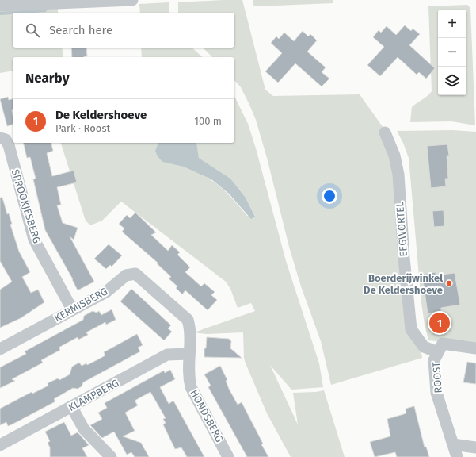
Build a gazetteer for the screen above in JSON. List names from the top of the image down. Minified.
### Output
{"streets":{"street":["SPROOKJESBERG","EEGWORTEL","KERMISBERG","ROOST","KLAMPBERG","HONDSBERG"]},"crossings":[["SPROOKJESBERG","KERMISBERG"],["EEGWORTEL","ROOST"],["KERMISBERG","KLAMPBERG"],["KERMISBERG","HONDSBERG"],["KLAMPBERG","HONDSBERG"]],"places":["Boerderijwinkel De Keldershoeve"],"page":{"map_buttons":["+","−"],"search":"Search here","heading":"Nearby","list":[{"mark":"1","name":"De Keldershoeve","note":"Park · Roost","value":"100 m"}],"pins":"1"}}
